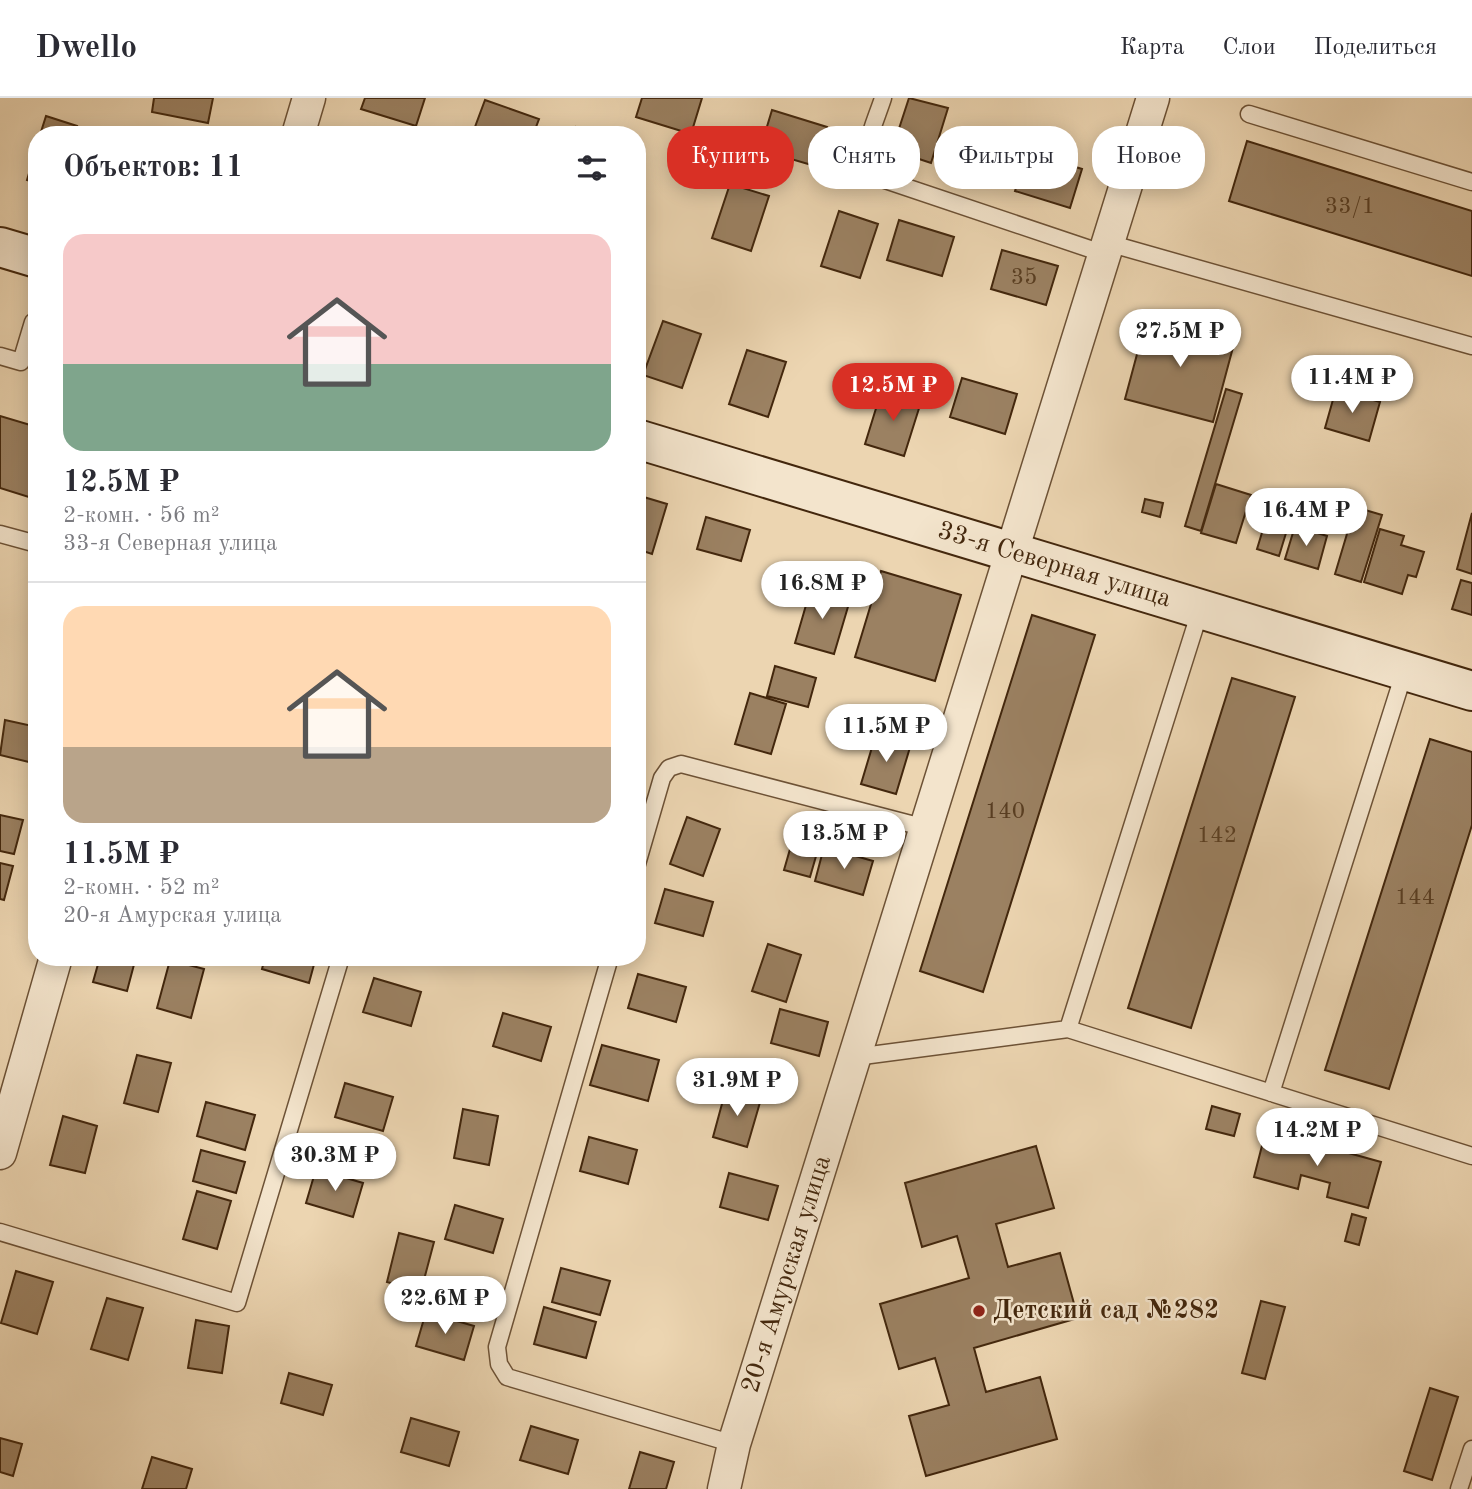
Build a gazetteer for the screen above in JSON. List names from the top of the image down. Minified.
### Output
{"streets":{"street":["33-я Северная улица","20-я Амурская улица"]},"crossings":[["33-я Северная улица","20-я Амурская улица"]],"places":["Детский сад №282"],"house_numbers":["33/1","35","140","142","144"],"page":{"header":"Dwello","nav":["Карта","Слои","Поделиться"],"chip":["Купить","Снять","Фильтры","Новое"],"heading":"Объектов: 11","list":[{"name":"12.5M ₽","note":"2-комн. · 56 m² · 33-я Северная улица"},{"name":"11.5M ₽","note":"2-комн. · 52 m² · 20-я Амурская улица"}],"price":["27.5M ₽","11.4M ₽","12.5M ₽","16.4M ₽","16.8M ₽","11.5M ₽","13.5M ₽","31.9M ₽","14.2M ₽","30.3M ₽","22.6M ₽"]}}
